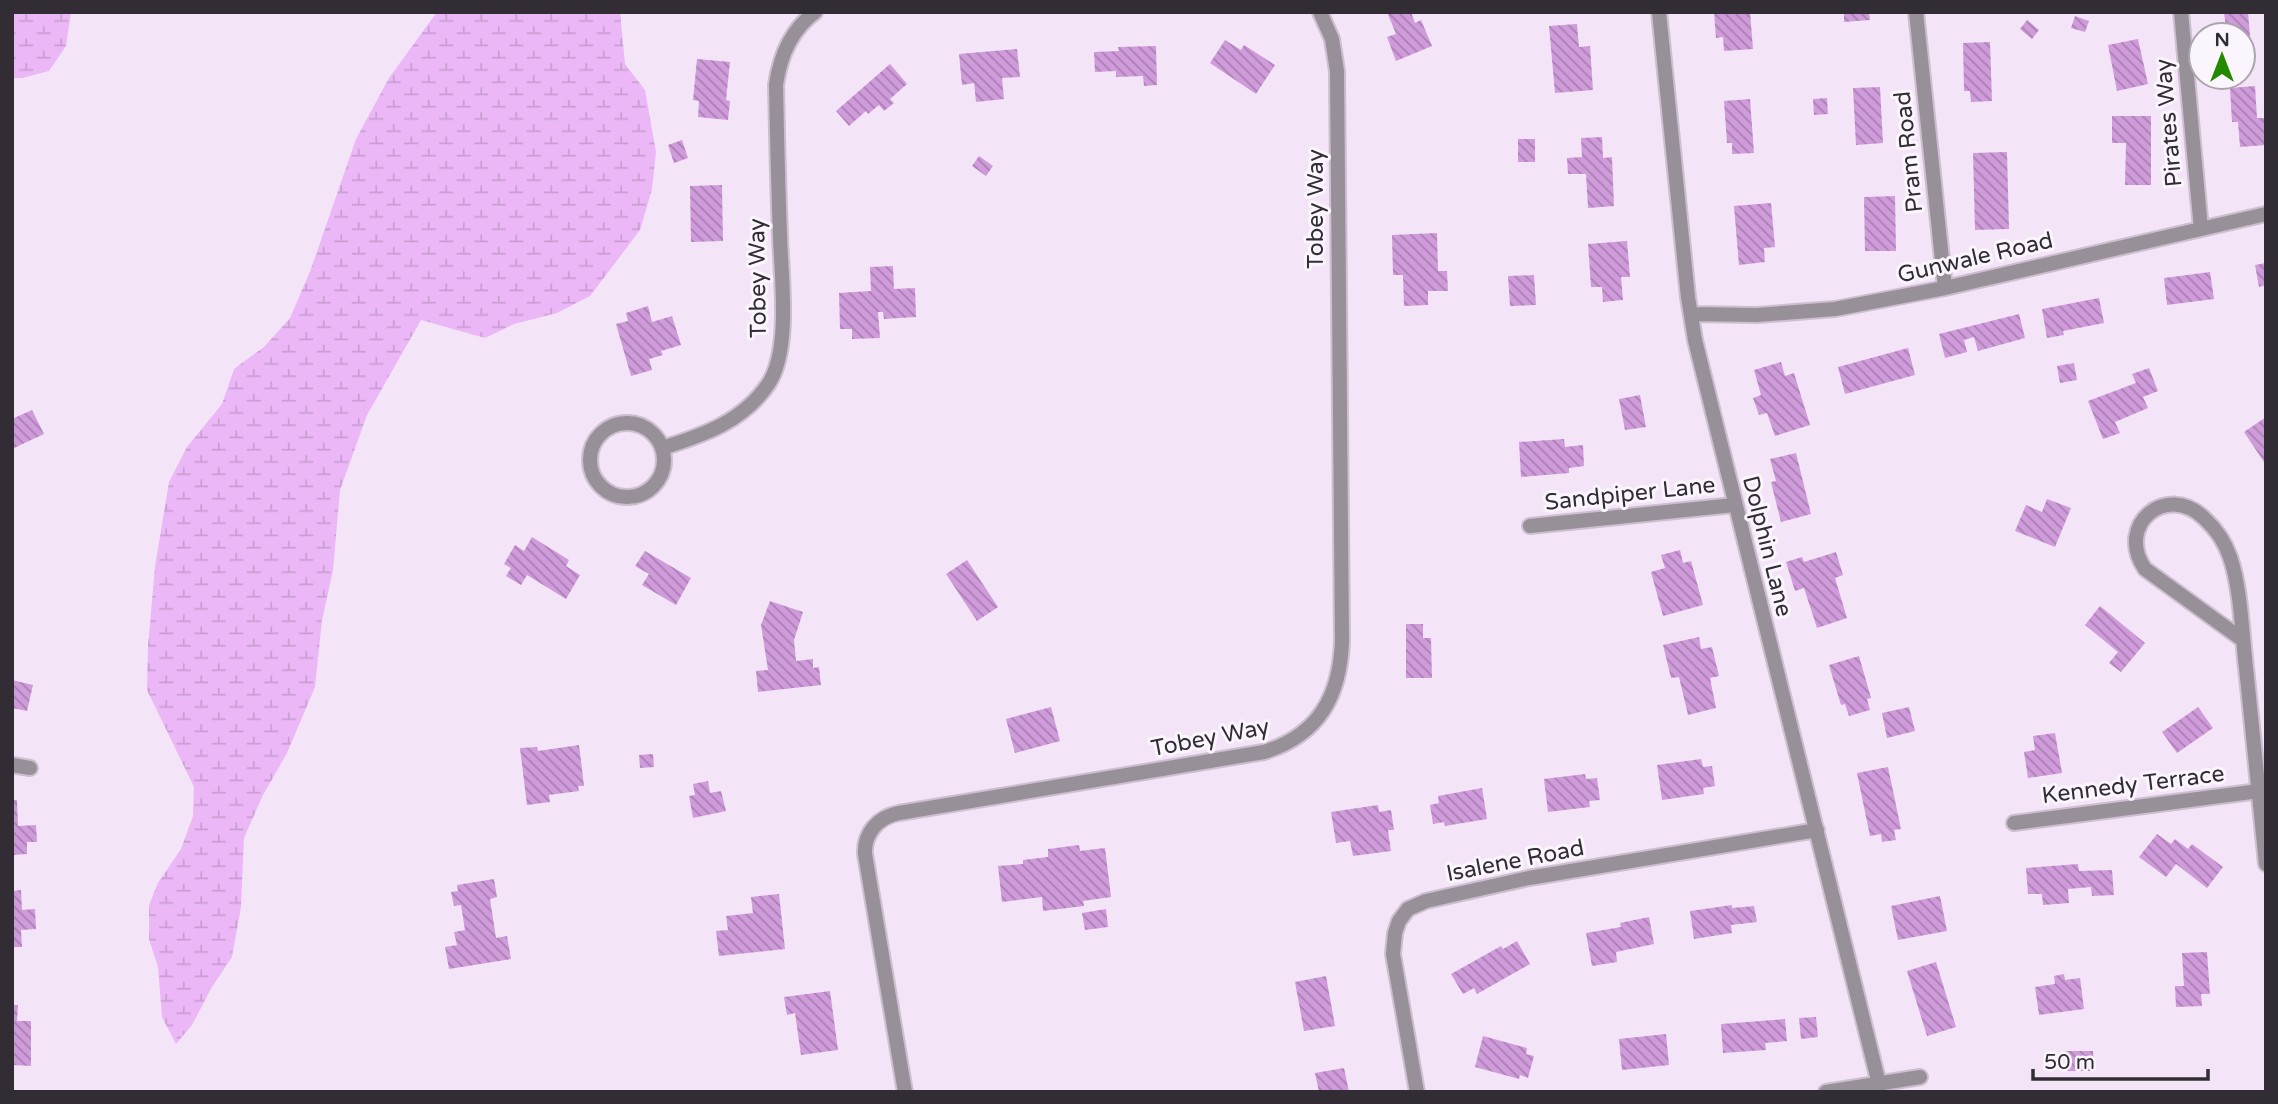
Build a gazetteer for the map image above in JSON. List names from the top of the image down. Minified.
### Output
{"streets":{"street":["Pirates Way","Pram Road","Tobey Way","Gunwale Road","Sandpiper Lane","Dolphin Lane","Kennedy Terrace","Isalene Road"]},"crossings":[["Pirates Way","Gunwale Road"],["Pram Road","Gunwale Road"],["Gunwale Road","Dolphin Lane"],["Sandpiper Lane","Dolphin Lane"],["Dolphin Lane","Isalene Road"]],"scale_bar":"50 m","north":"top"}
